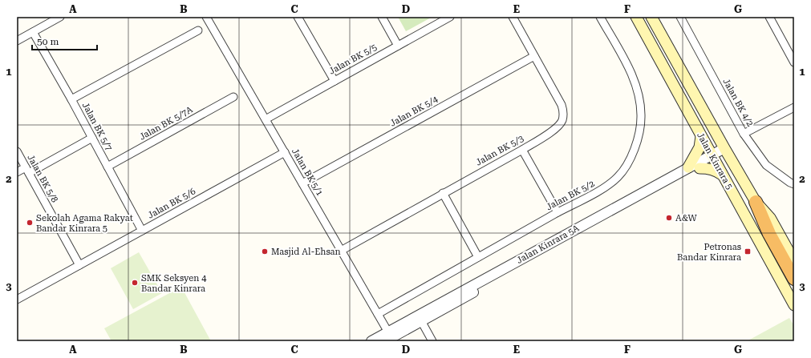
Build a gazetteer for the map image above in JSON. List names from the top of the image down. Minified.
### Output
{"streets":{"main road":["Jalan Kinrara 5"],"street":["Jalan BK 5/5","Jalan BK 4/2","Jalan BK 5/4","Jalan BK 5/7A","Jalan BK 5/7","Jalan BK 5/3","Jalan BK 5/1","Jalan BK 5/8","Jalan BK 5/2","Jalan BK 5/6","Jalan Kinrara 5A"]},"crossings":[["Jalan BK 5/5","Jalan BK 5/1"],["Jalan BK 5/4","Jalan BK 5/3"],["Jalan BK 5/4","Jalan BK 5/1"],["Jalan BK 5/7A","Jalan BK 5/7"],["Jalan BK 5/7","Jalan BK 5/6"],["Jalan BK 5/3","Jalan BK 5/1"],["Jalan Kinrara 5","Jalan Kinrara 5A"],["Jalan BK 5/1","Jalan BK 5/2"],["Jalan BK 5/1","Jalan BK 5/6"],["Jalan BK 5/1","Jalan Kinrara 5A"],["Jalan BK 5/8","Jalan BK 5/6"]],"places":{"other":["A&W","Sekolah Agama Rakyat Bandar Kinrara 5","Masjid Al-Ehsan","SMK Seksyen 4 Bandar Kinrara"],"transit":["Petronas Bandar Kinrara"]},"scale_bar":"50 m","grid":{"columns":["A","B","C","D","E","F","G"],"rows":["1","2","3"]}}
